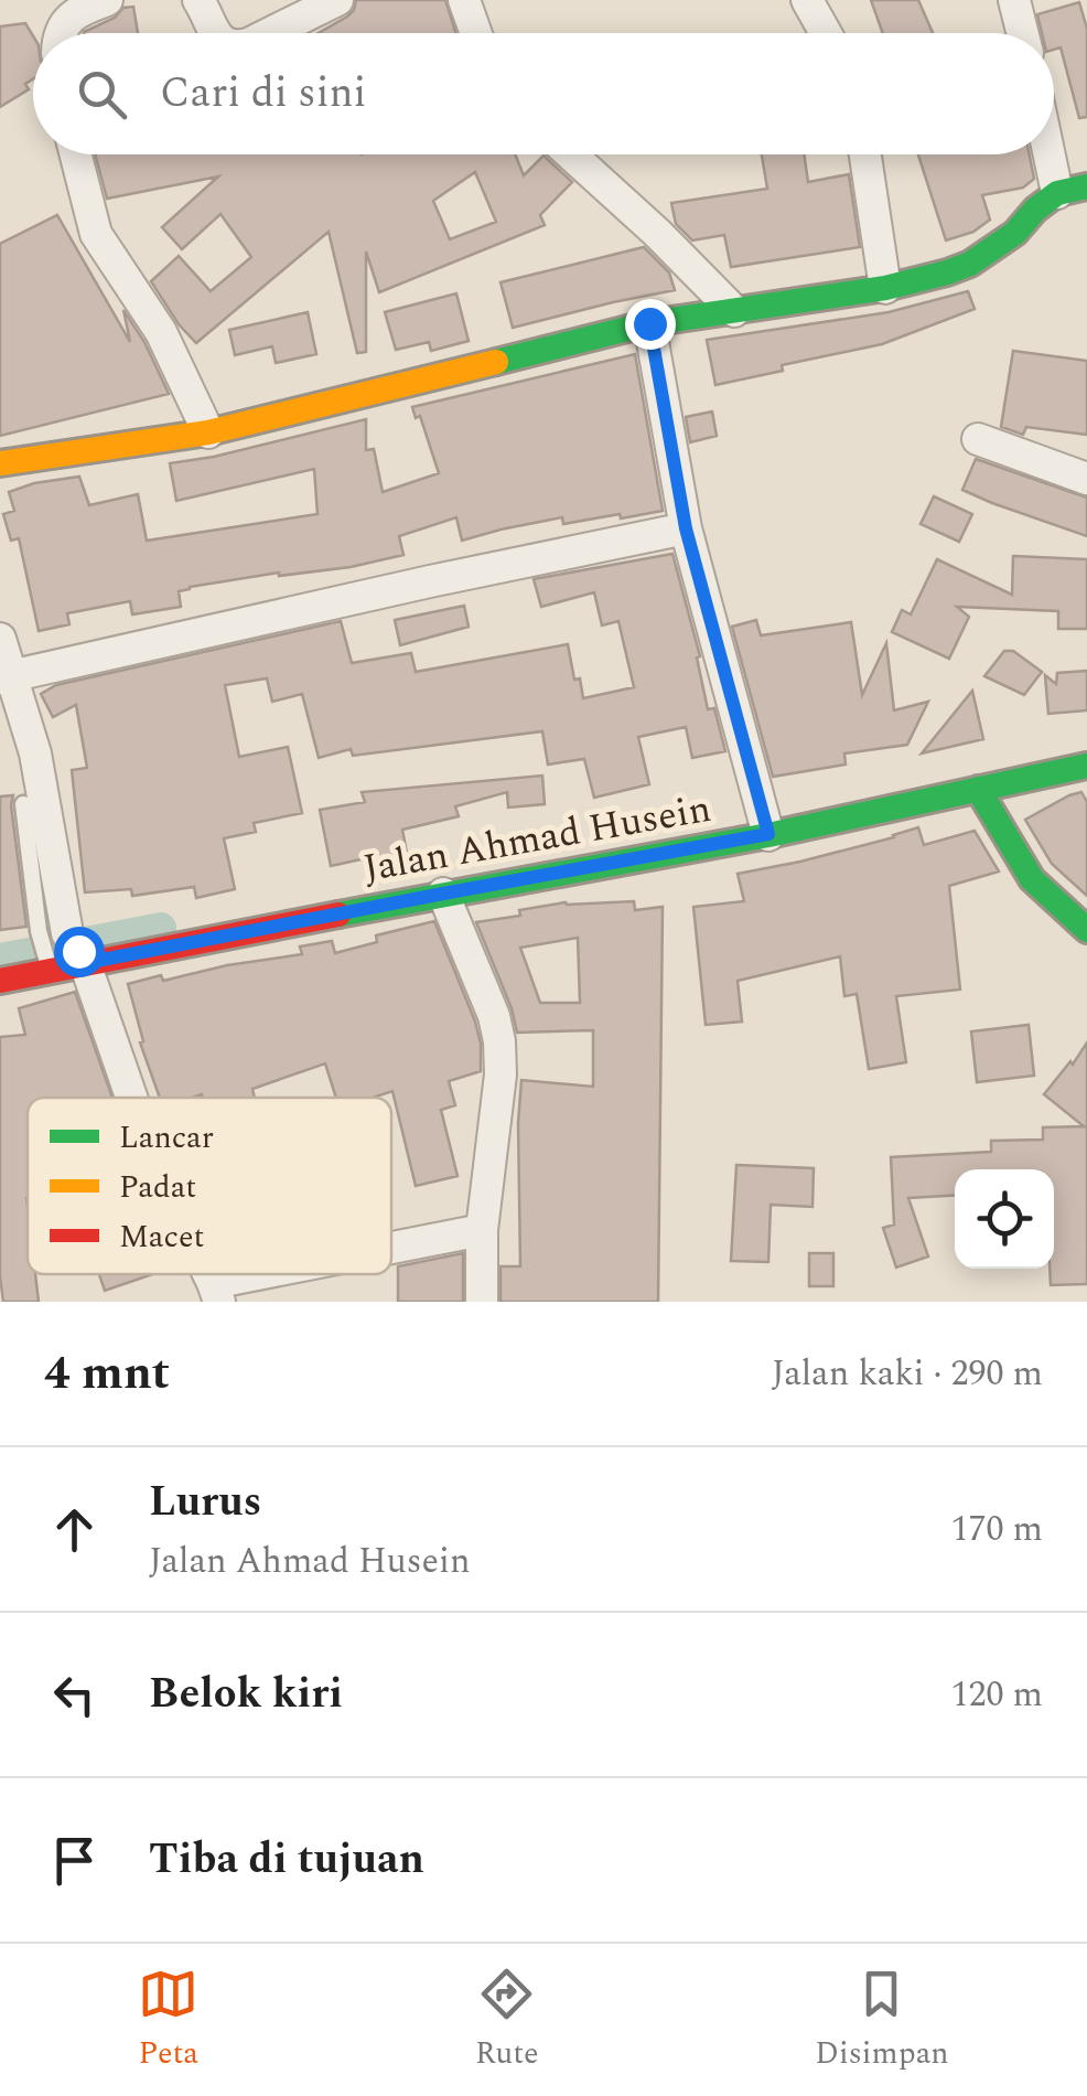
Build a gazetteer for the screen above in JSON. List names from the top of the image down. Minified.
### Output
{"streets":{"street":["Jalan Ahmad Husein"]},"legend":["Lancar","Padat","Macet"],"page":{"search":"Cari di sini","heading":["4 mnt","Jalan kaki · 290 m"],"list":[["Lurus","Jalan Ahmad Husein","170 m"],["Belok kiri","120 m"],"Tiba di tujuan"],"nav":["Peta","Rute","Disimpan"]}}
